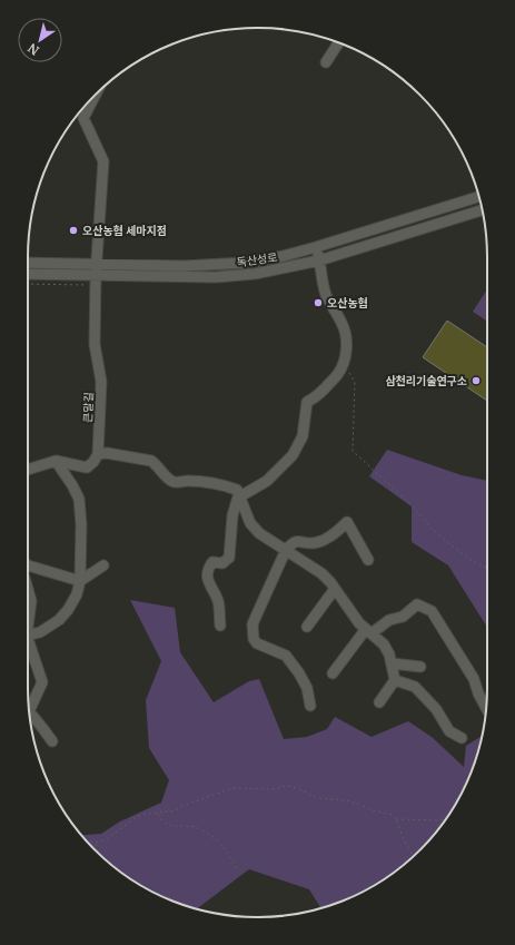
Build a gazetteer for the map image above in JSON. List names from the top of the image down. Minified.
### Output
{"streets":{"street":["독산성로","큰말길"]},"crossings":[["독산성로","큰말길"]],"places":["오산농협 세마지점","오산농협","삼천리기술연구소"],"north":"bottom left"}
